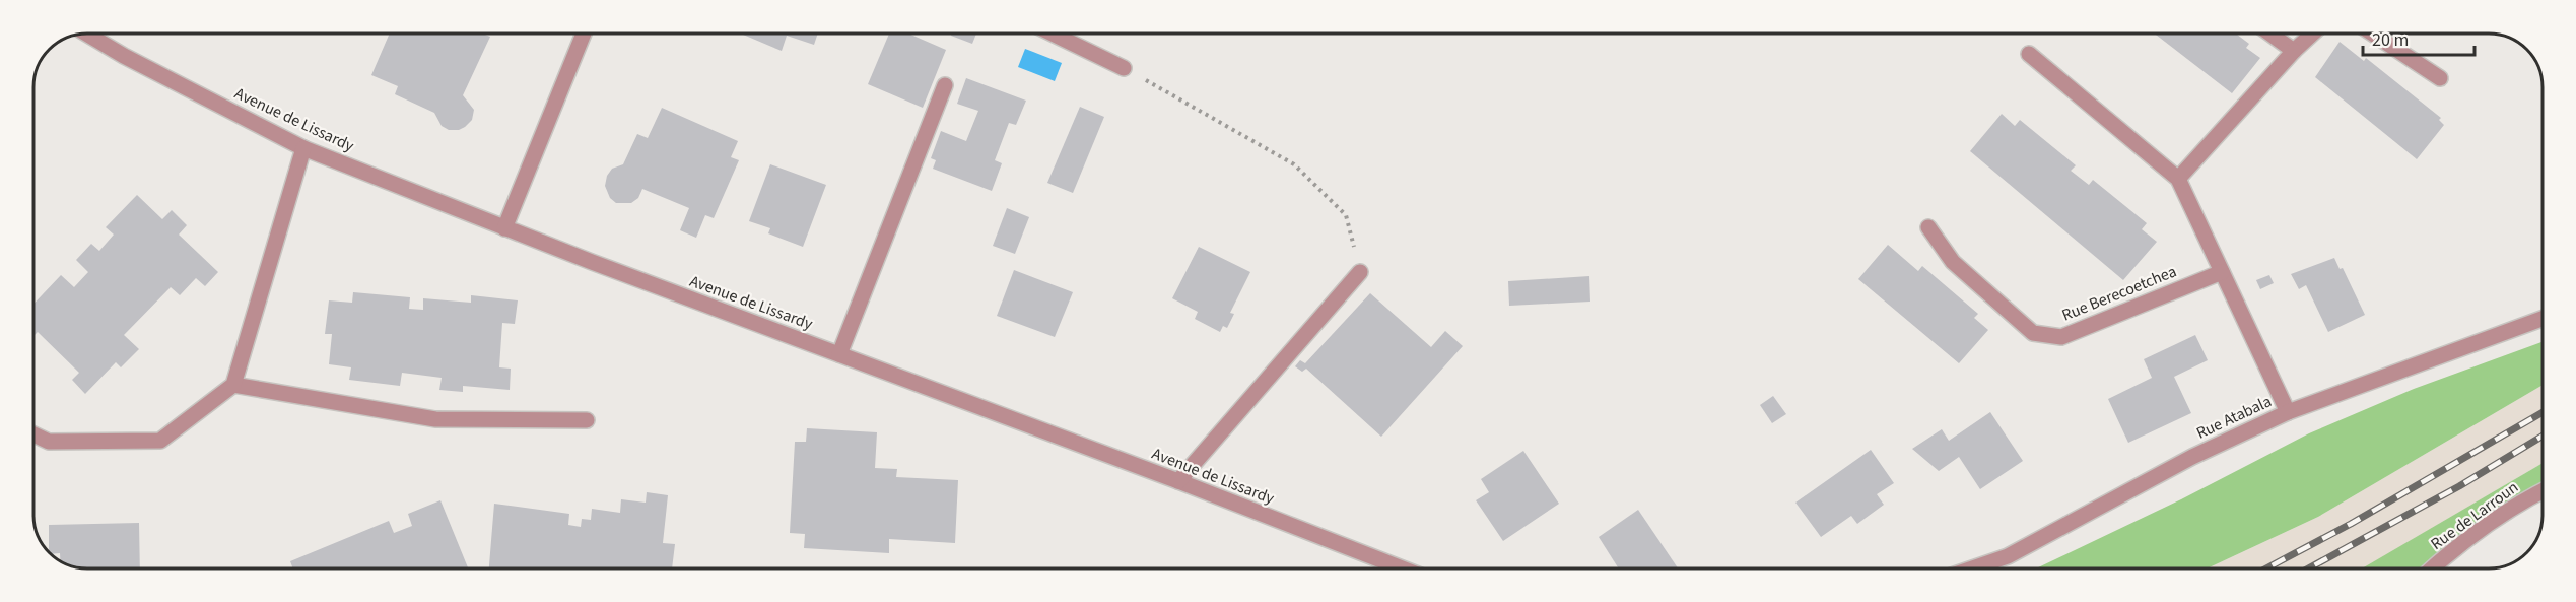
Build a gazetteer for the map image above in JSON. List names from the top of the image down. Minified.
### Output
{"streets":{"street":["Avenue de Lissardy","Rue Berecoetchea","Rue Atabala","Rue de Larroun"]},"scale_bar":"20 m"}
